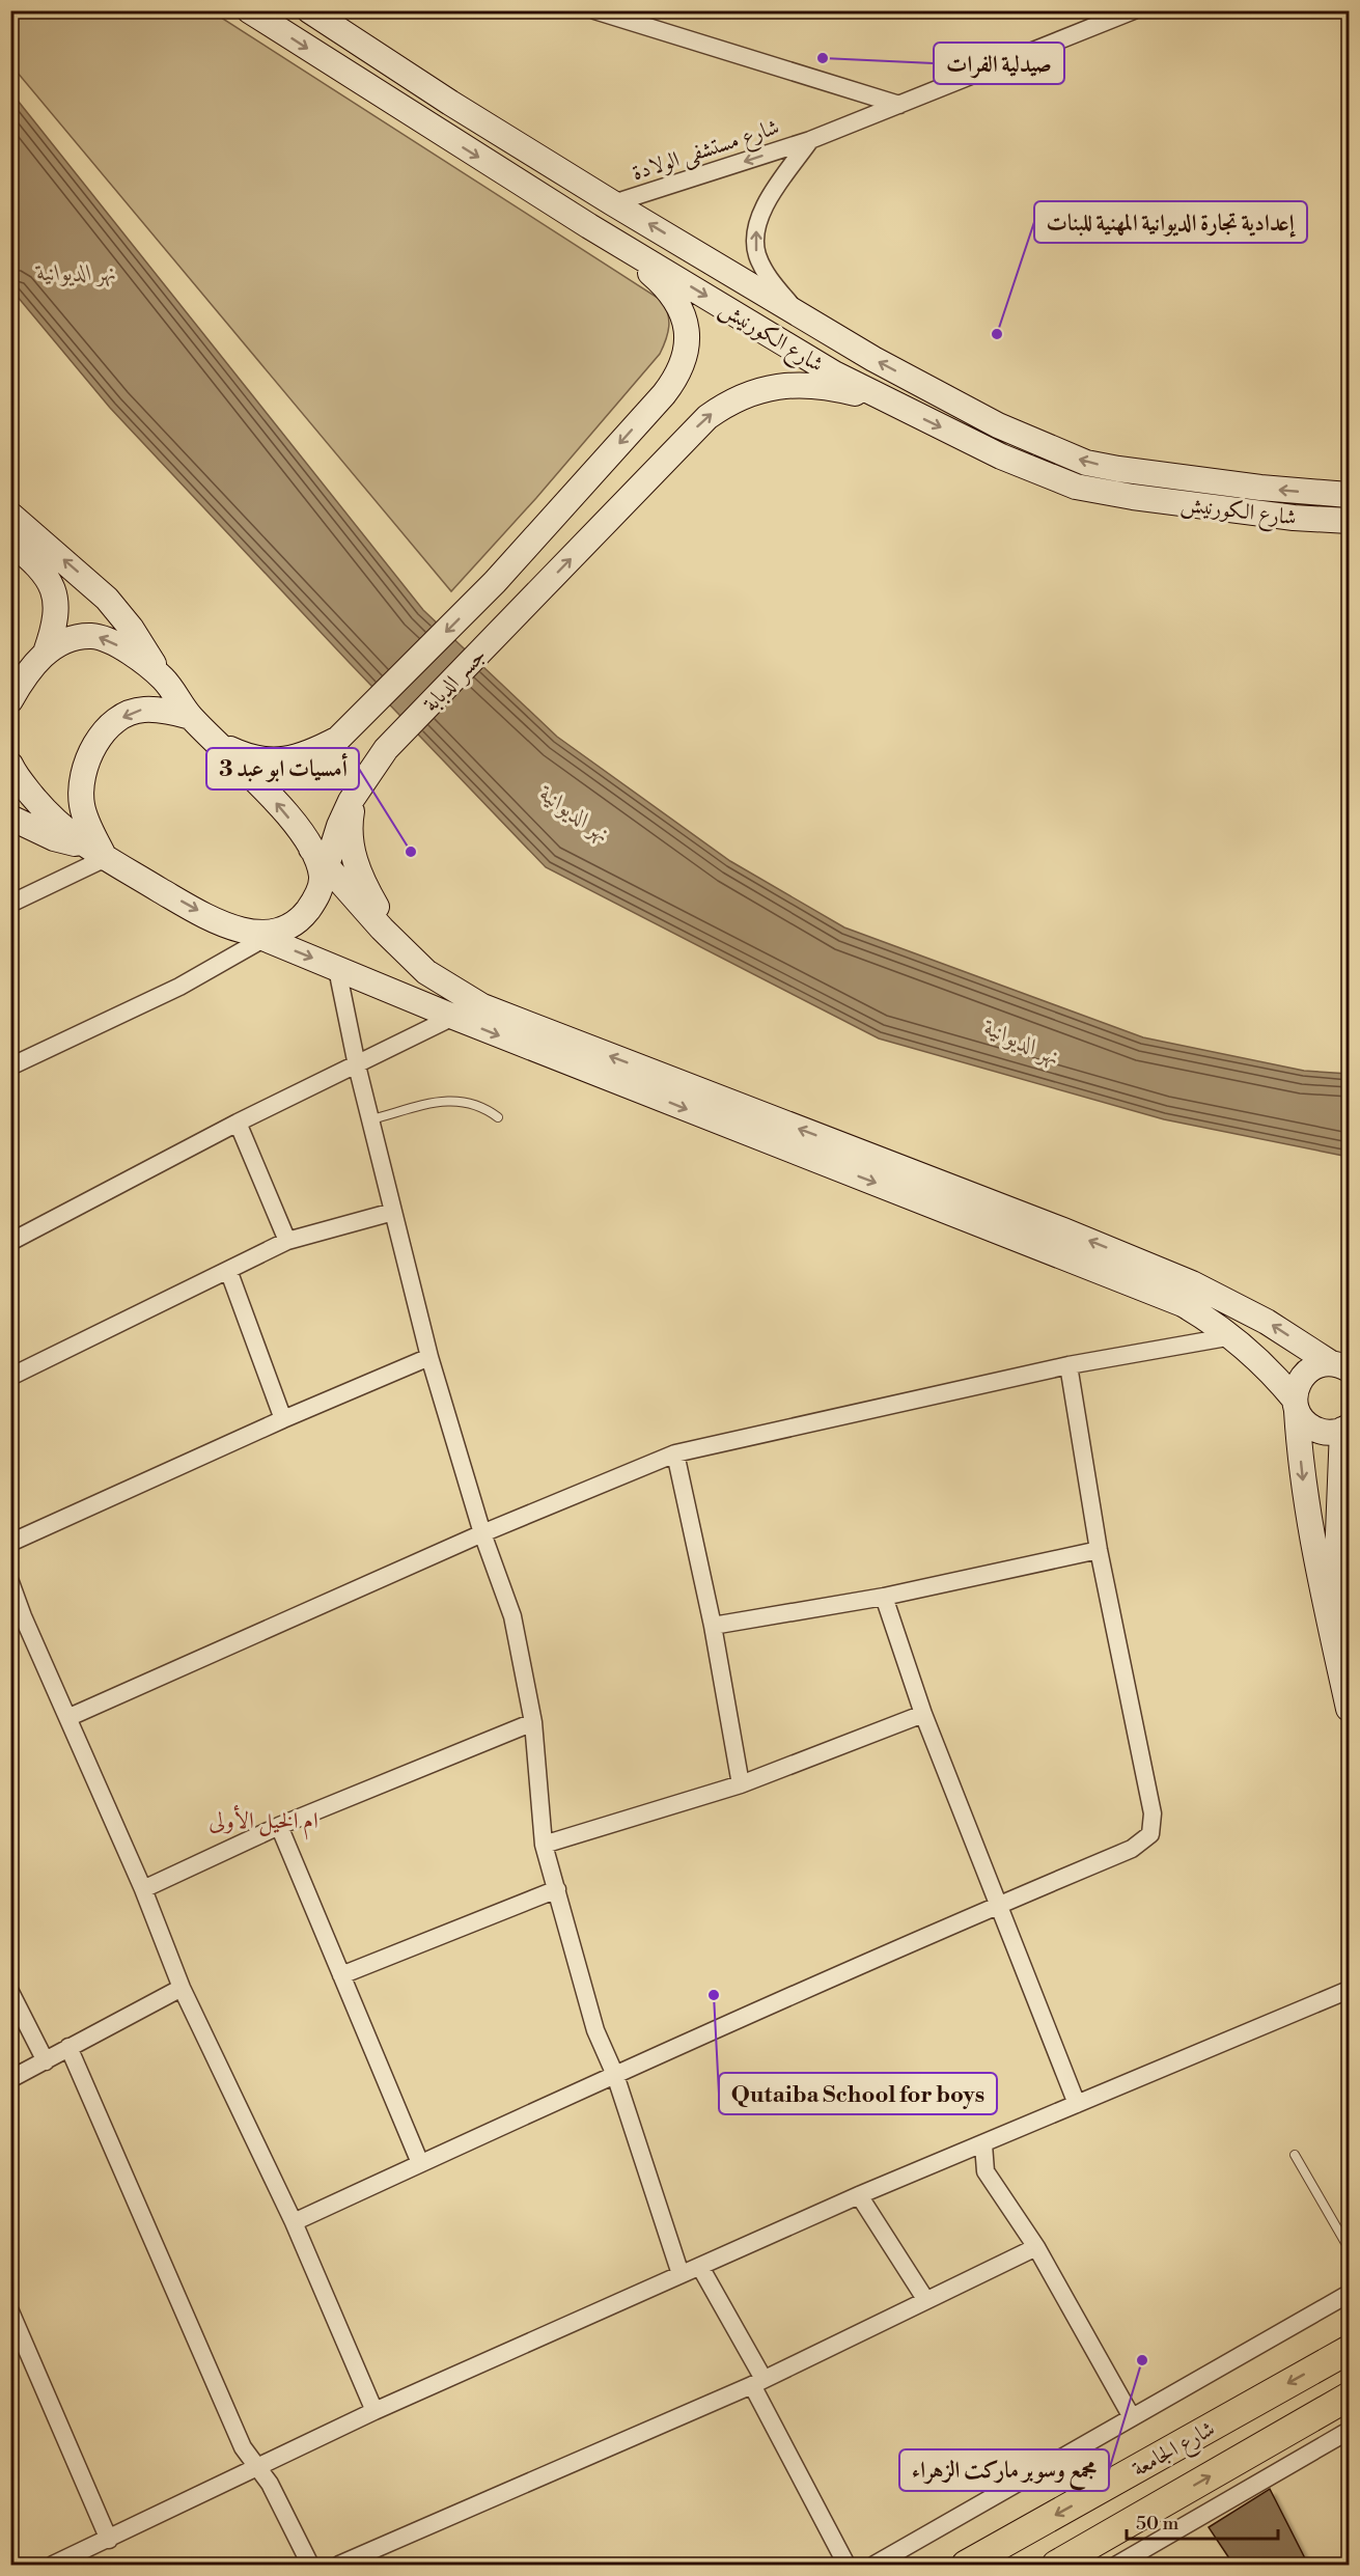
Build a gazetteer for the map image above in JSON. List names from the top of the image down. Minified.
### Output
{"streets":{"main road":["شارع الكورنيش","جسر الدبابة","شارع الجامعة"],"street":["شارع مستشفى الولادة"]},"crossings":[["شارع مستشفى الولادة","شارع الكورنيش"],["شارع الكورنيش","جسر الدبابة"]],"districts":["ام الخيل الأولى"],"water":["نهر الديوانية"],"places":["صيدلية الفرات","إعدادية تجارة الديوانية المهنية للبنات","أمسيات ابو عبد 3","Qutaiba School for boys","مجمع وسوبر ماركت الزهراء"],"scale_bar":"50 m"}
